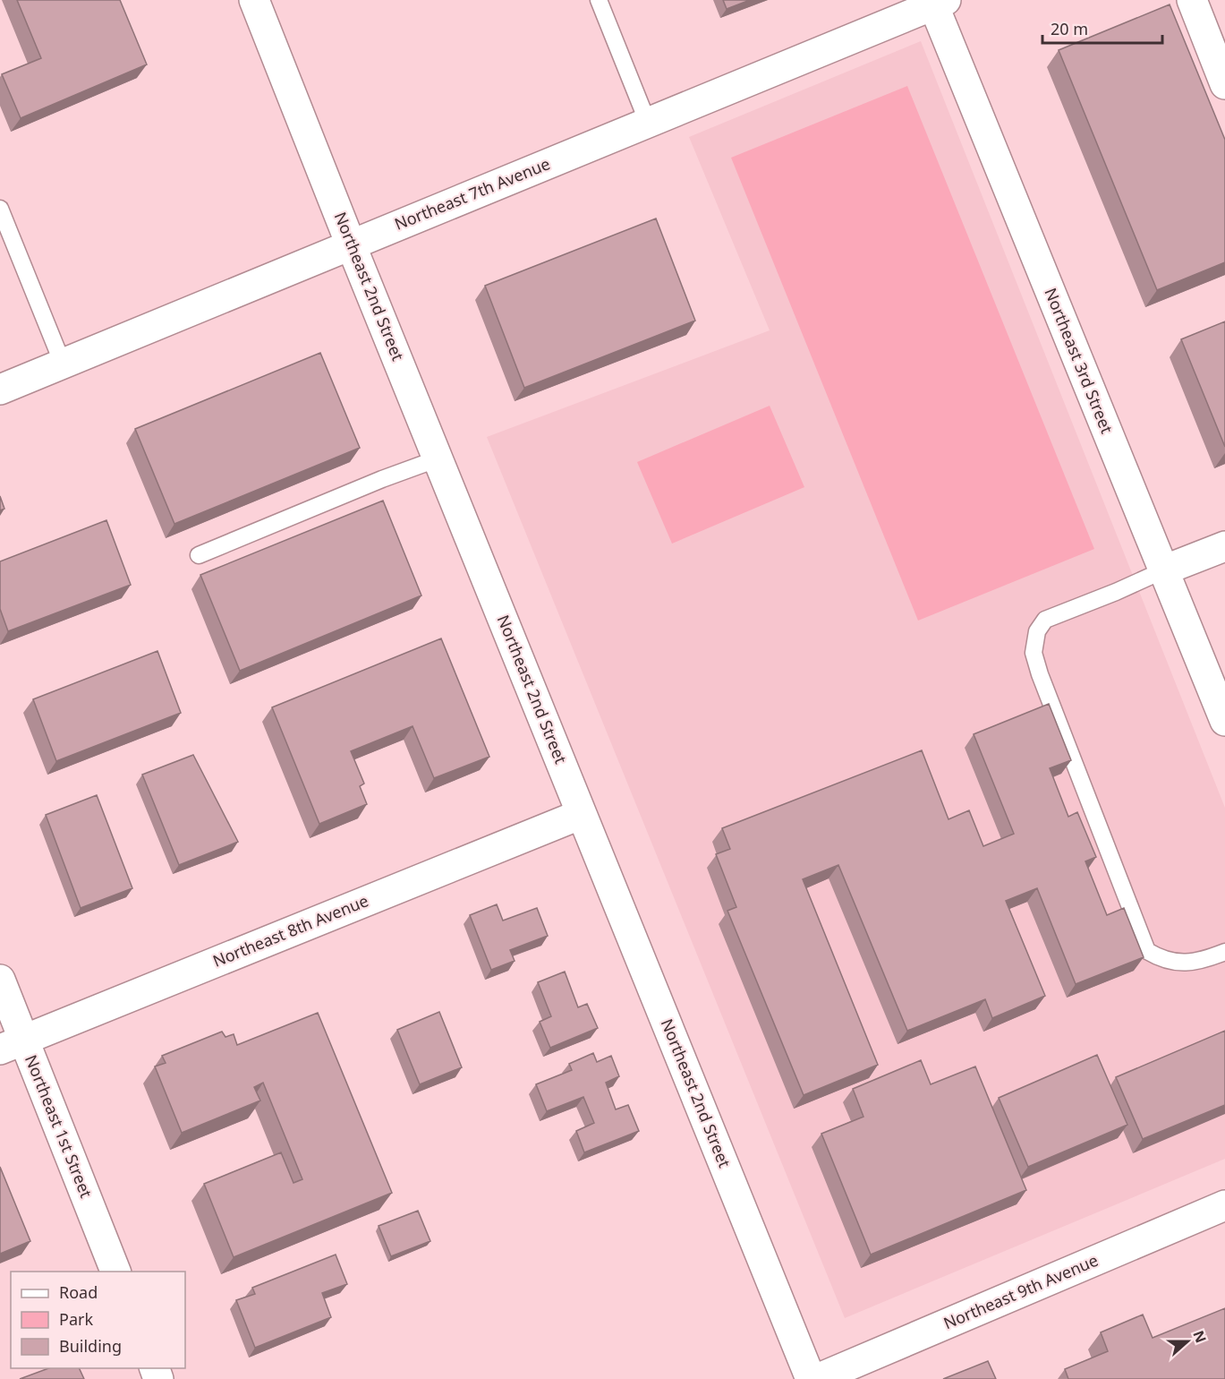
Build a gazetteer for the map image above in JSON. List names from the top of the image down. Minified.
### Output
{"streets":{"street":["Northeast 7th Avenue","Northeast 2nd Street","Northeast 3rd Street","Northeast 8th Avenue","Northeast 1st Street","Northeast 9th Avenue"]},"crossings":[["Northeast 7th Avenue","Northeast 2nd Street"],["Northeast 7th Avenue","Northeast 3rd Street"],["Northeast 2nd Street","Northeast 8th Avenue"],["Northeast 8th Avenue","Northeast 1st Street"]],"legend":["Road","Park","Building"],"scale_bar":"20 m","north":"right"}
